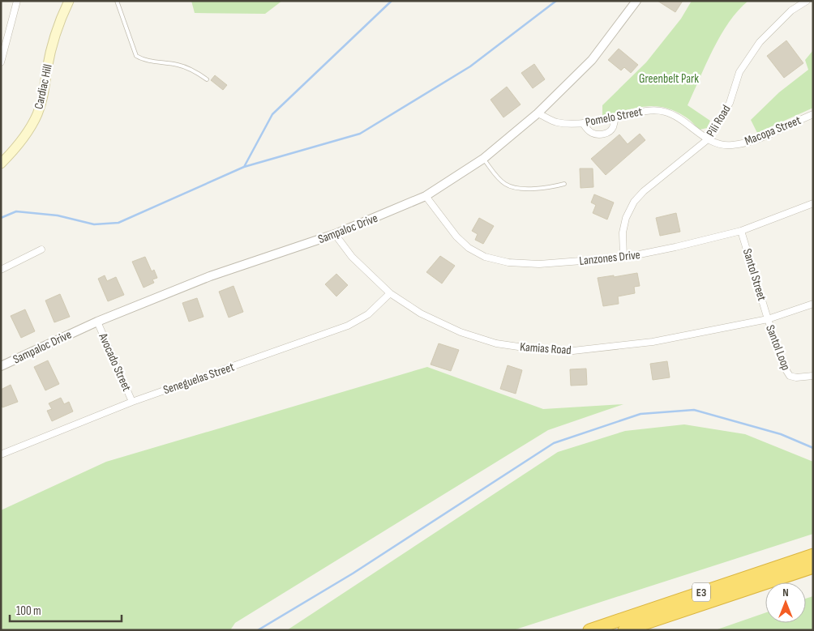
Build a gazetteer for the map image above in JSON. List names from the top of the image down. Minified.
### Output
{"streets":{"highway":["E3"],"main road":["Cardiac Hill"],"street":["Pomelo Street","Pili Road","Macopa Street","Sampaloc Drive","Lanzones Drive","Santol Street","Santol Loop","Kamias Road","Avocado Street","Seneguelas Street"]},"crossings":[["Pomelo Street","Pili Road"],["Pomelo Street","Macopa Street"],["Pomelo Street","Sampaloc Drive"],["Pili Road","Macopa Street"],["Pili Road","Lanzones Drive"],["Sampaloc Drive","Lanzones Drive"],["Sampaloc Drive","Kamias Road"],["Sampaloc Drive","Avocado Street"],["Lanzones Drive","Santol Street"],["Santol Street","Santol Loop"],["Santol Street","Kamias Road"],["Santol Loop","Kamias Road"],["Kamias Road","Seneguelas Street"],["Avocado Street","Seneguelas Street"]],"parks":["Greenbelt Park"],"scale_bar":"100 m","north":"top"}
